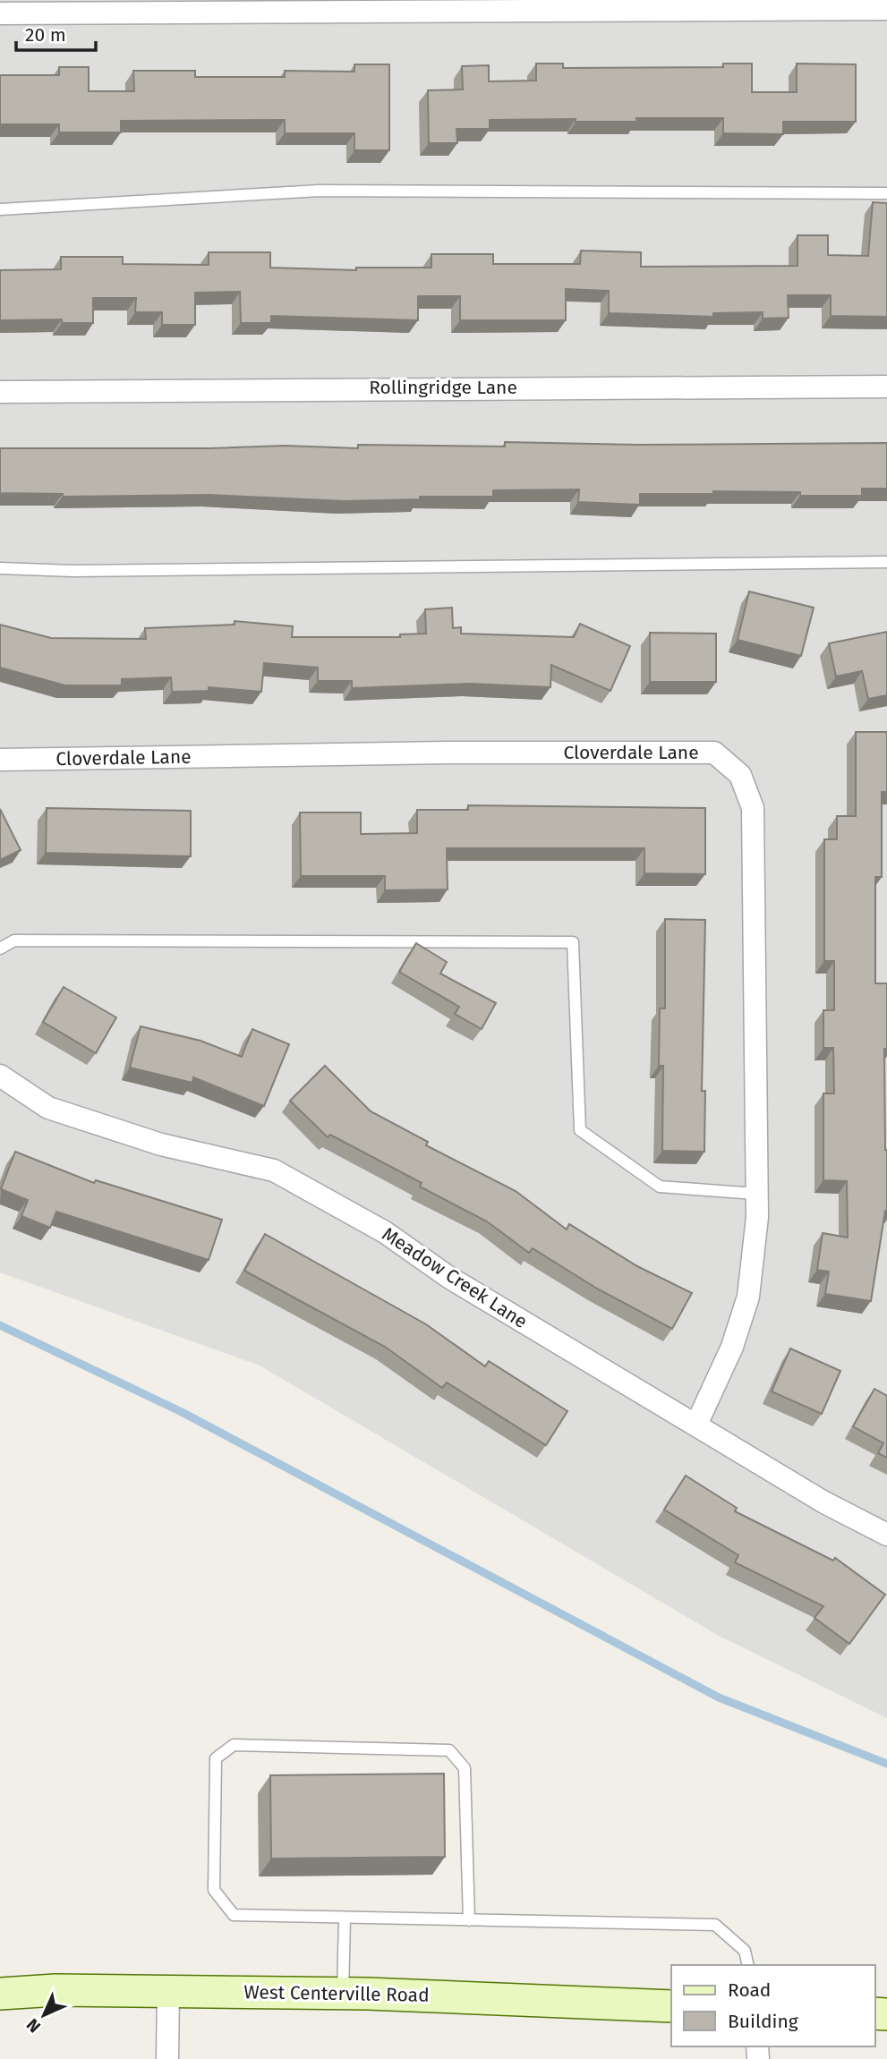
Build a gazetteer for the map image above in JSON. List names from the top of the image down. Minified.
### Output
{"streets":{"main road":["West Centerville Road"],"street":["Rollingridge Lane","Cloverdale Lane","Meadow Creek Lane"]},"crossings":[["Cloverdale Lane","Meadow Creek Lane"]],"legend":["Road","Building"],"scale_bar":"20 m","north":"bottom left"}
